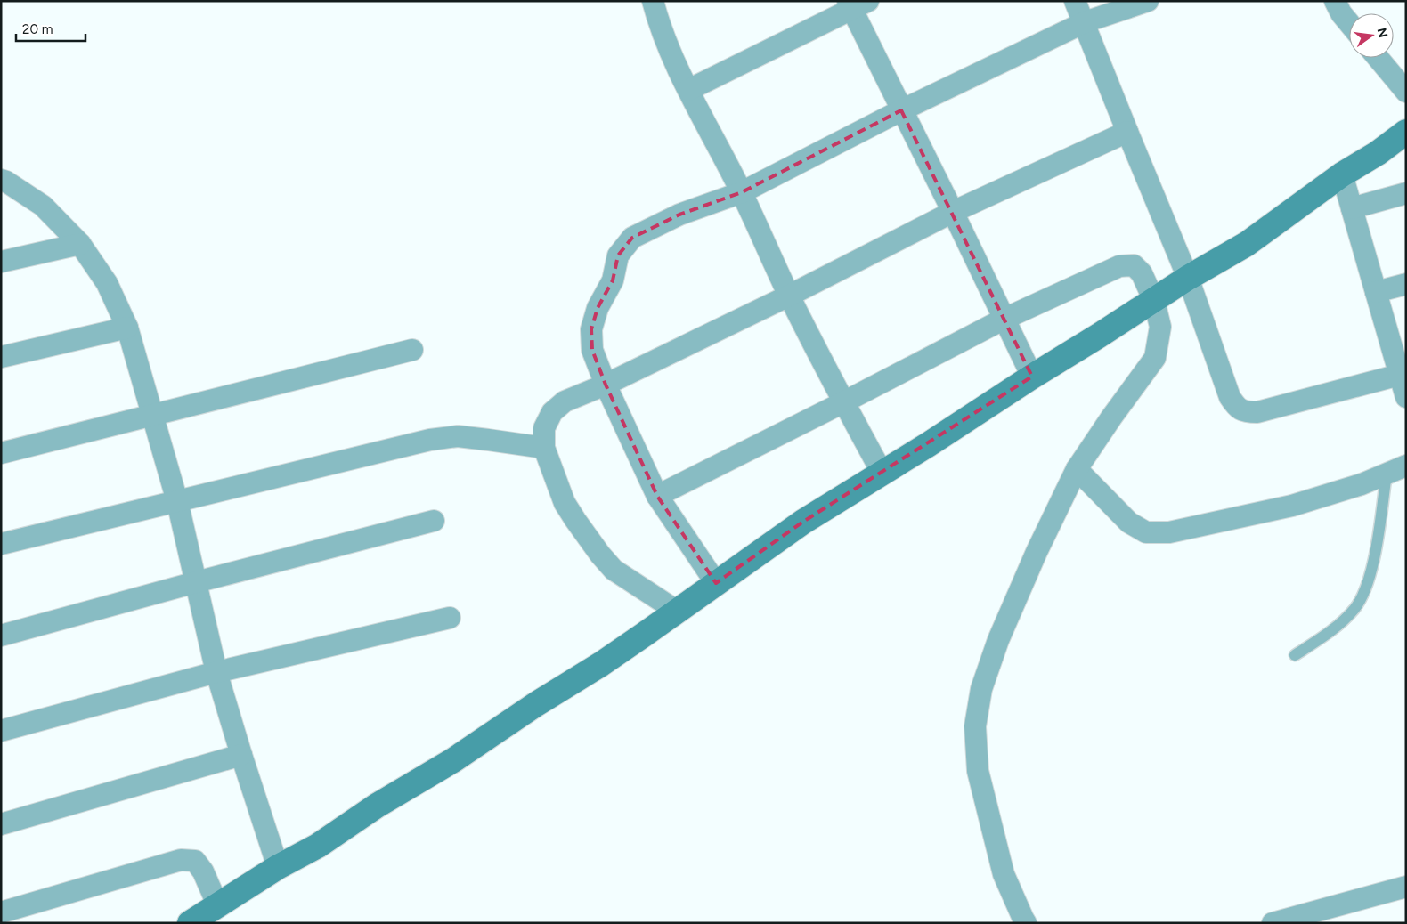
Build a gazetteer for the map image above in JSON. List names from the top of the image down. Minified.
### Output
{"scale_bar":"20 m","north":"right"}
